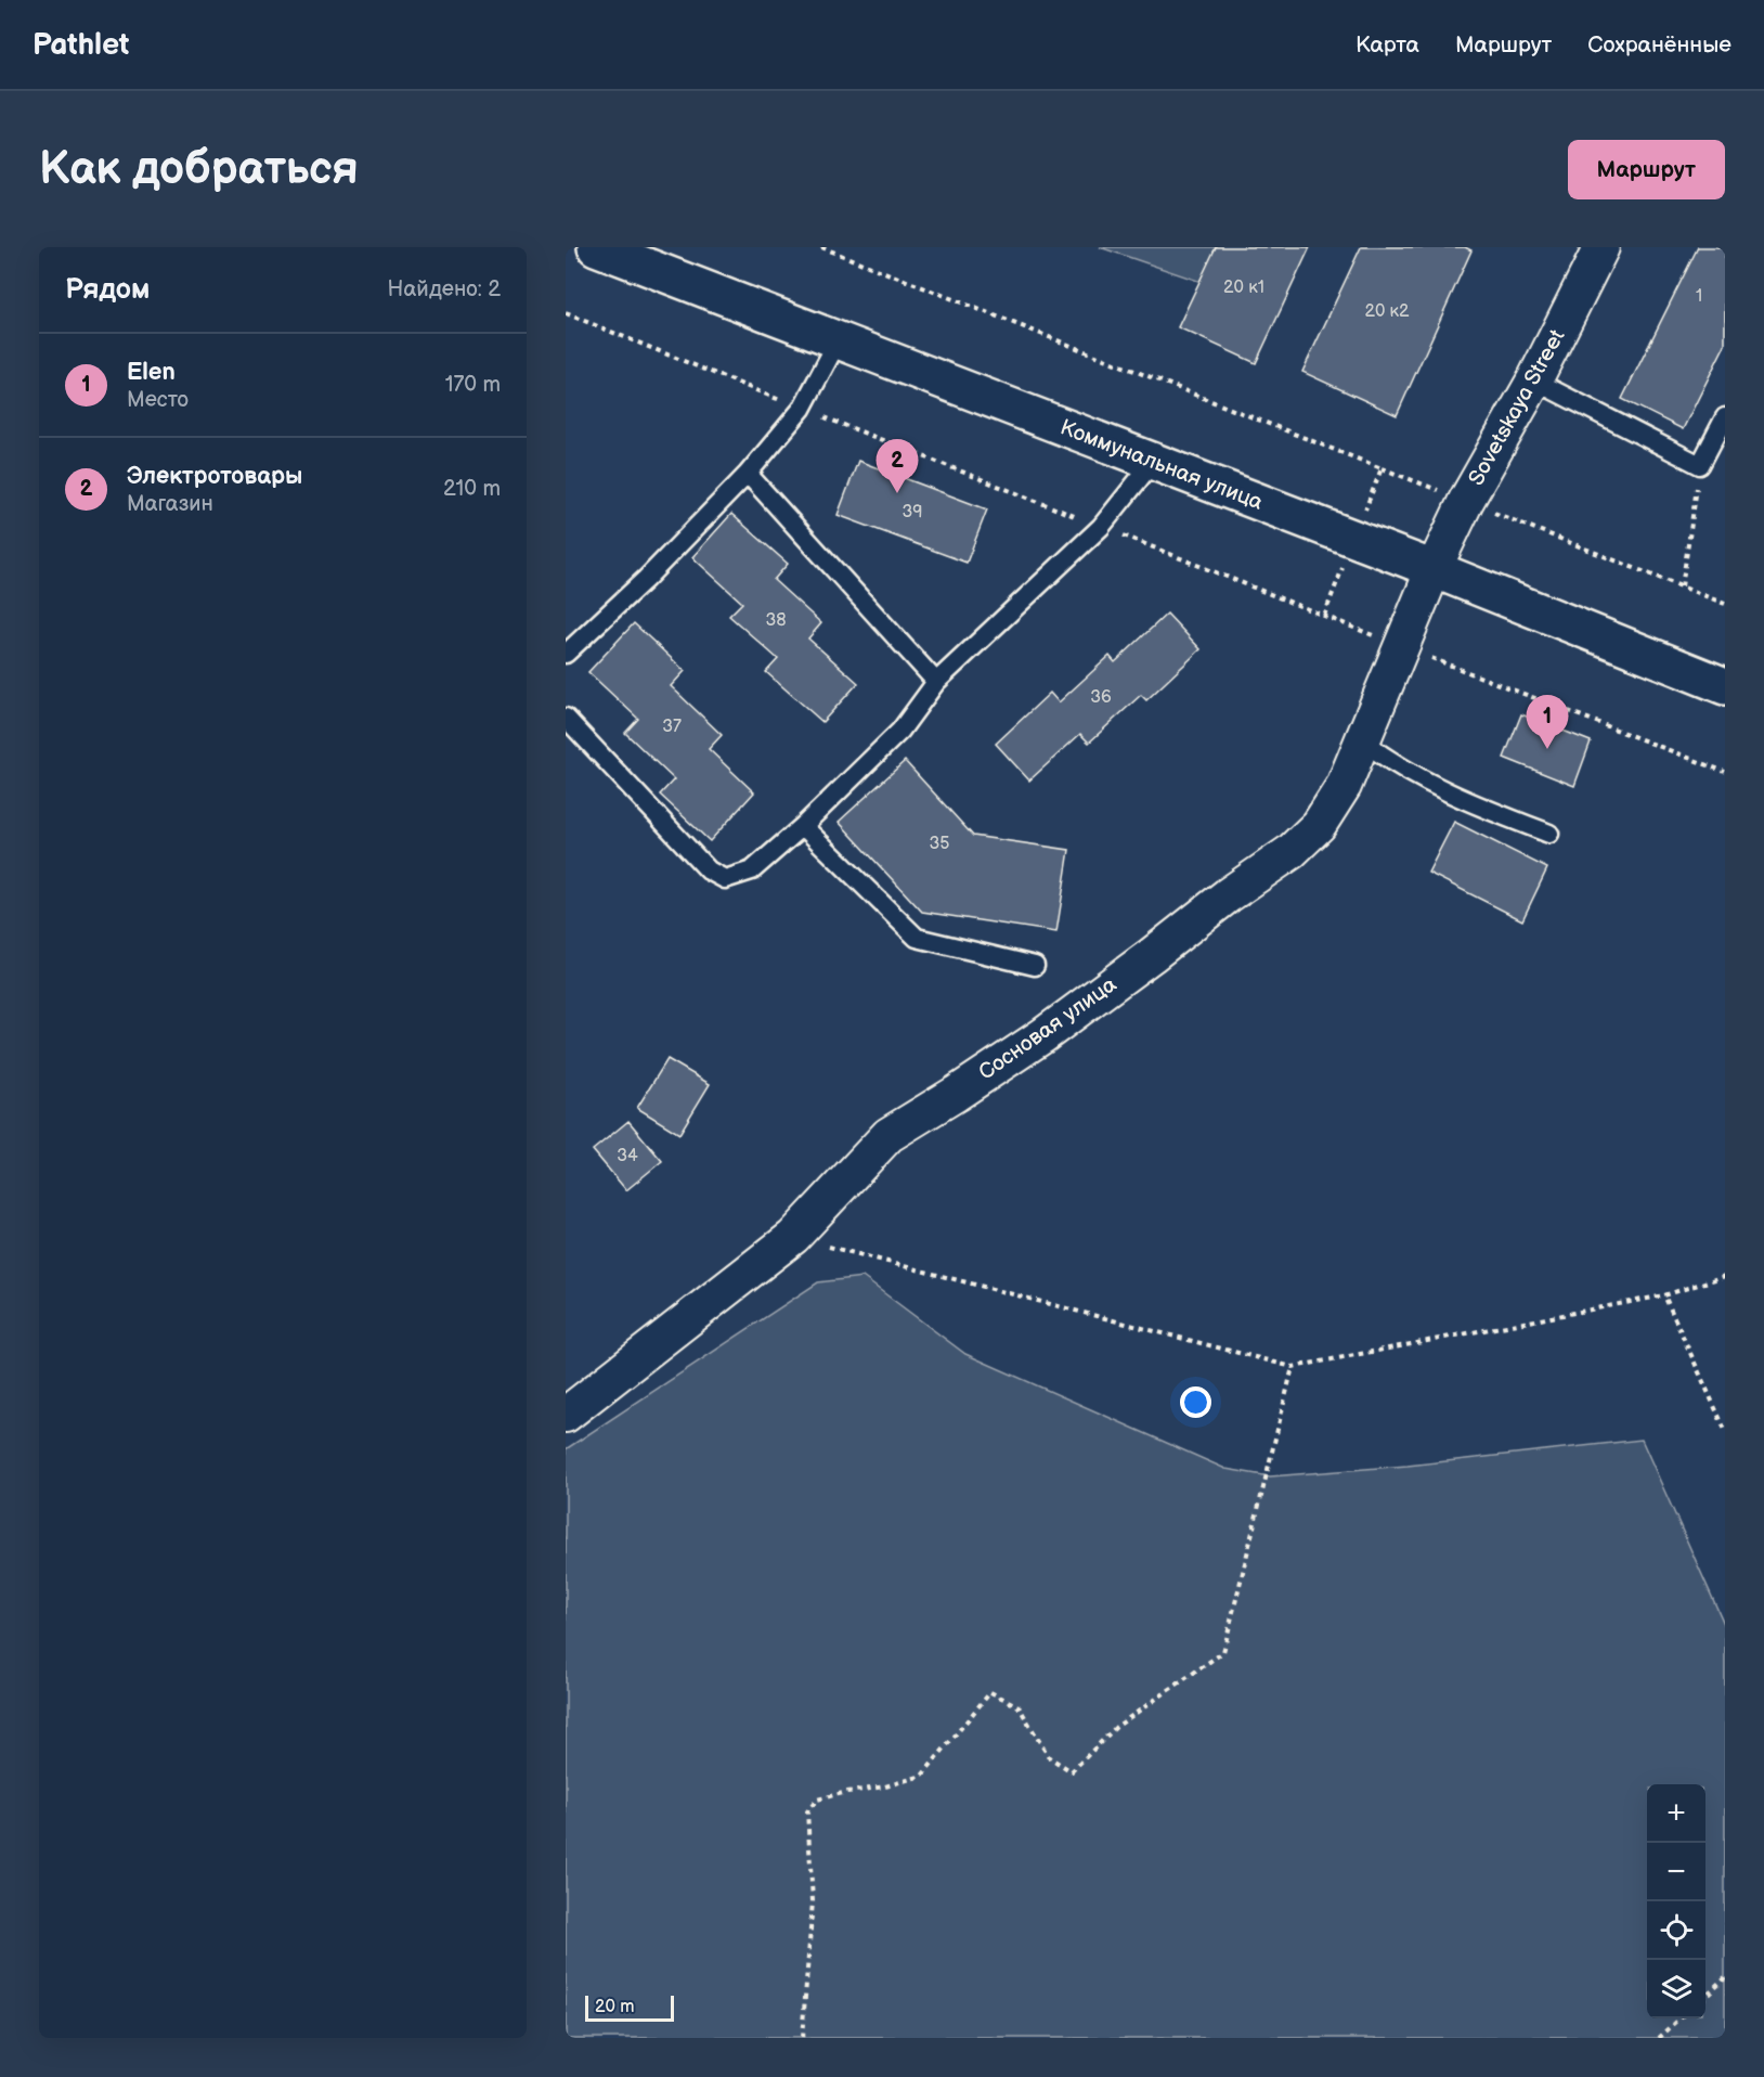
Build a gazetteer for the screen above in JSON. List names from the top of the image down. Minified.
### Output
{"streets":{"street":["Sovetskaya Street","Коммунальная улица","Сосновая улица"]},"crossings":[["Sovetskaya Street","Коммунальная улица"],["Sovetskaya Street","Сосновая улица"],["Коммунальная улица","Сосновая улица"]],"house_numbers":["20 к1","1","20 к2","39","38","36","37","35","34"],"scale_bar":"20 m","page":{"header":"Pathlet","nav":["Карта","Маршрут","Сохранённые"],"buttons":"Маршрут","title":"Как добраться","heading":["Рядом","Найдено: 2"],"list":[{"mark":"1","name":"Elen","note":"Место","value":"170 m"},{"mark":"2","name":"Электротовары","note":"Магазин","value":"210 m"}],"pins":["2","1"],"map_buttons":["+","−"],"scale":"20 m"}}
